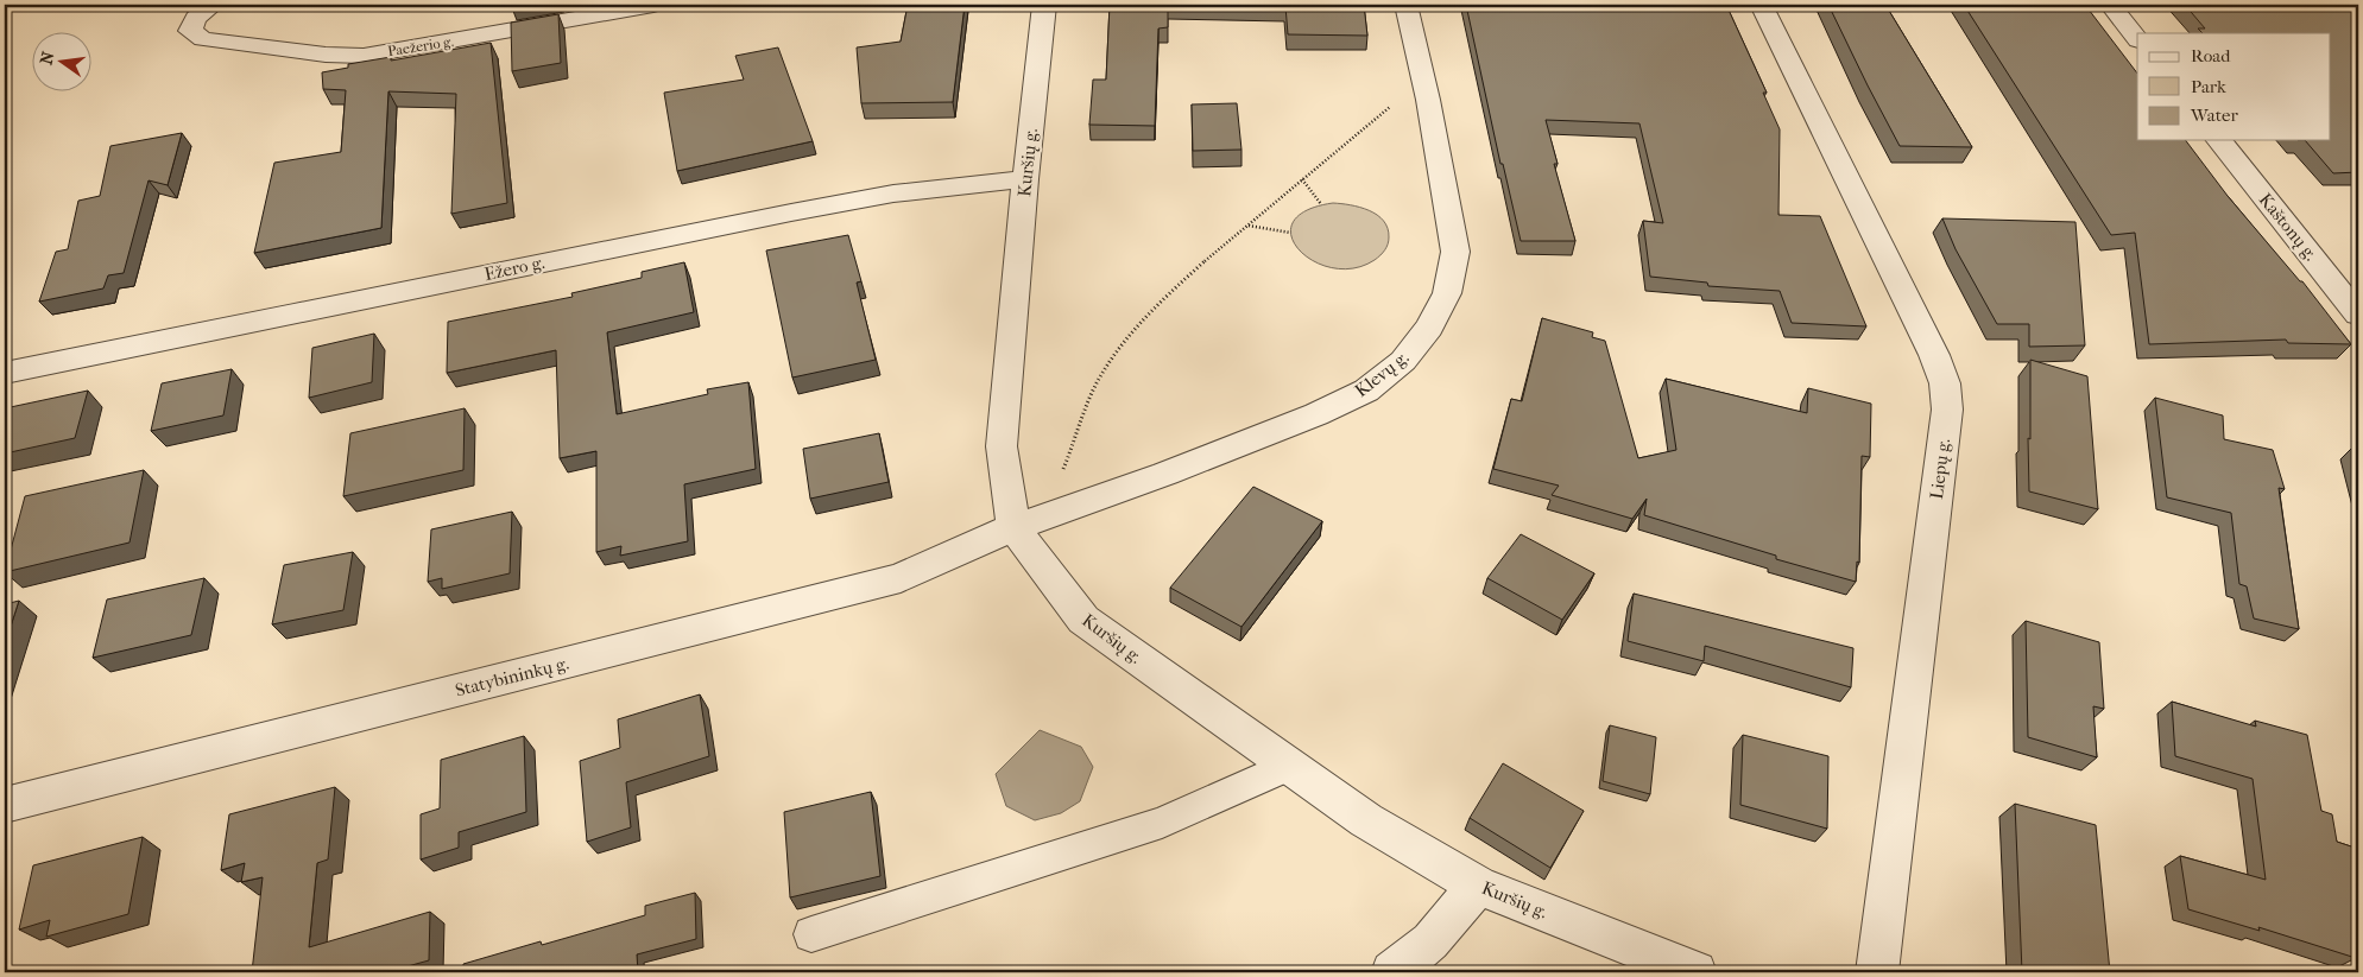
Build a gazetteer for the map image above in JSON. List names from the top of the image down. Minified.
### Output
{"streets":{"street":["Paežerio g.","Kuršių g.","Kaštonų g.","Ežero g.","Klevų g.","Liepų g.","Statybininkų g."]},"crossings":[["Kuršių g.","Ežero g."],["Kuršių g.","Klevų g."],["Kuršių g.","Statybininkų g."],["Klevų g.","Statybininkų g."]],"legend":["Road","Park","Water"],"north":"left"}
